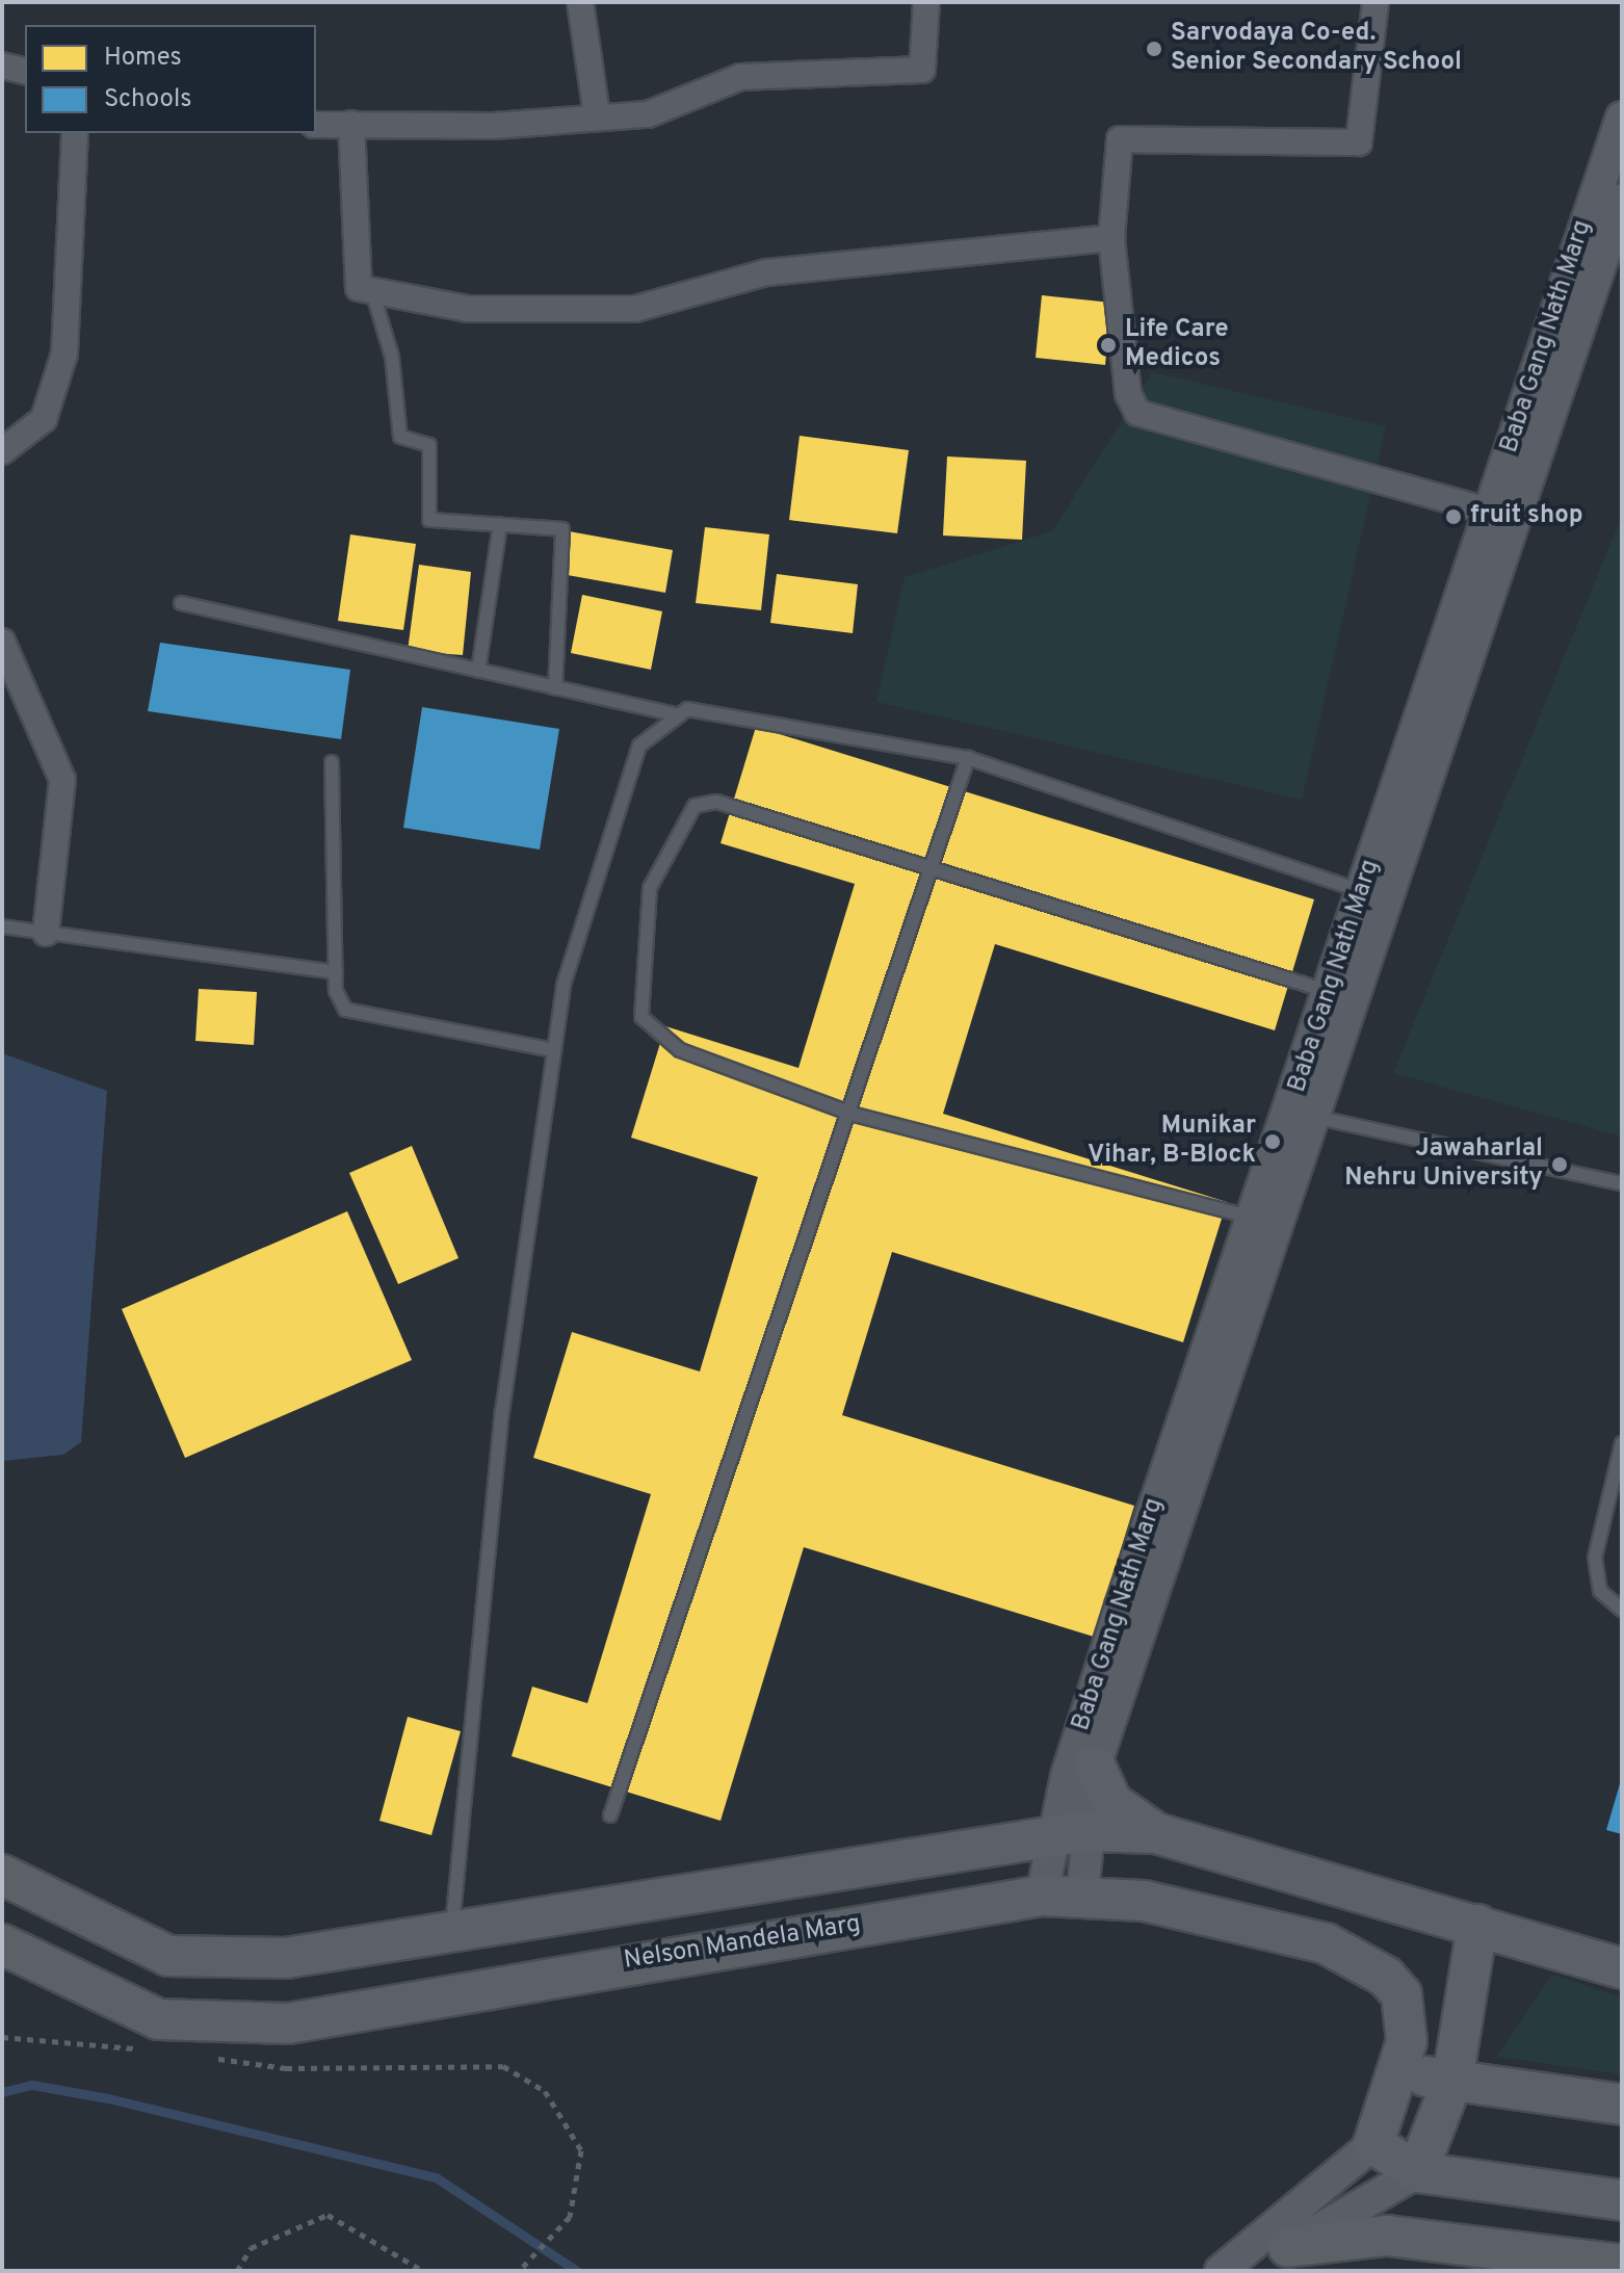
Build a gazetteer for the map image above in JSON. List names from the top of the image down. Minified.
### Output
{"streets":{"main road":["Nelson Mandela Marg"],"street":["Baba Gang Nath Marg"]},"places":["Sarvodaya Co-ed. Senior Secondary School","Life Care Medicos","fruit shop","Munikar Vihar, B-Block","Jawaharlal Nehru University"],"legend":["Homes","Schools"]}
